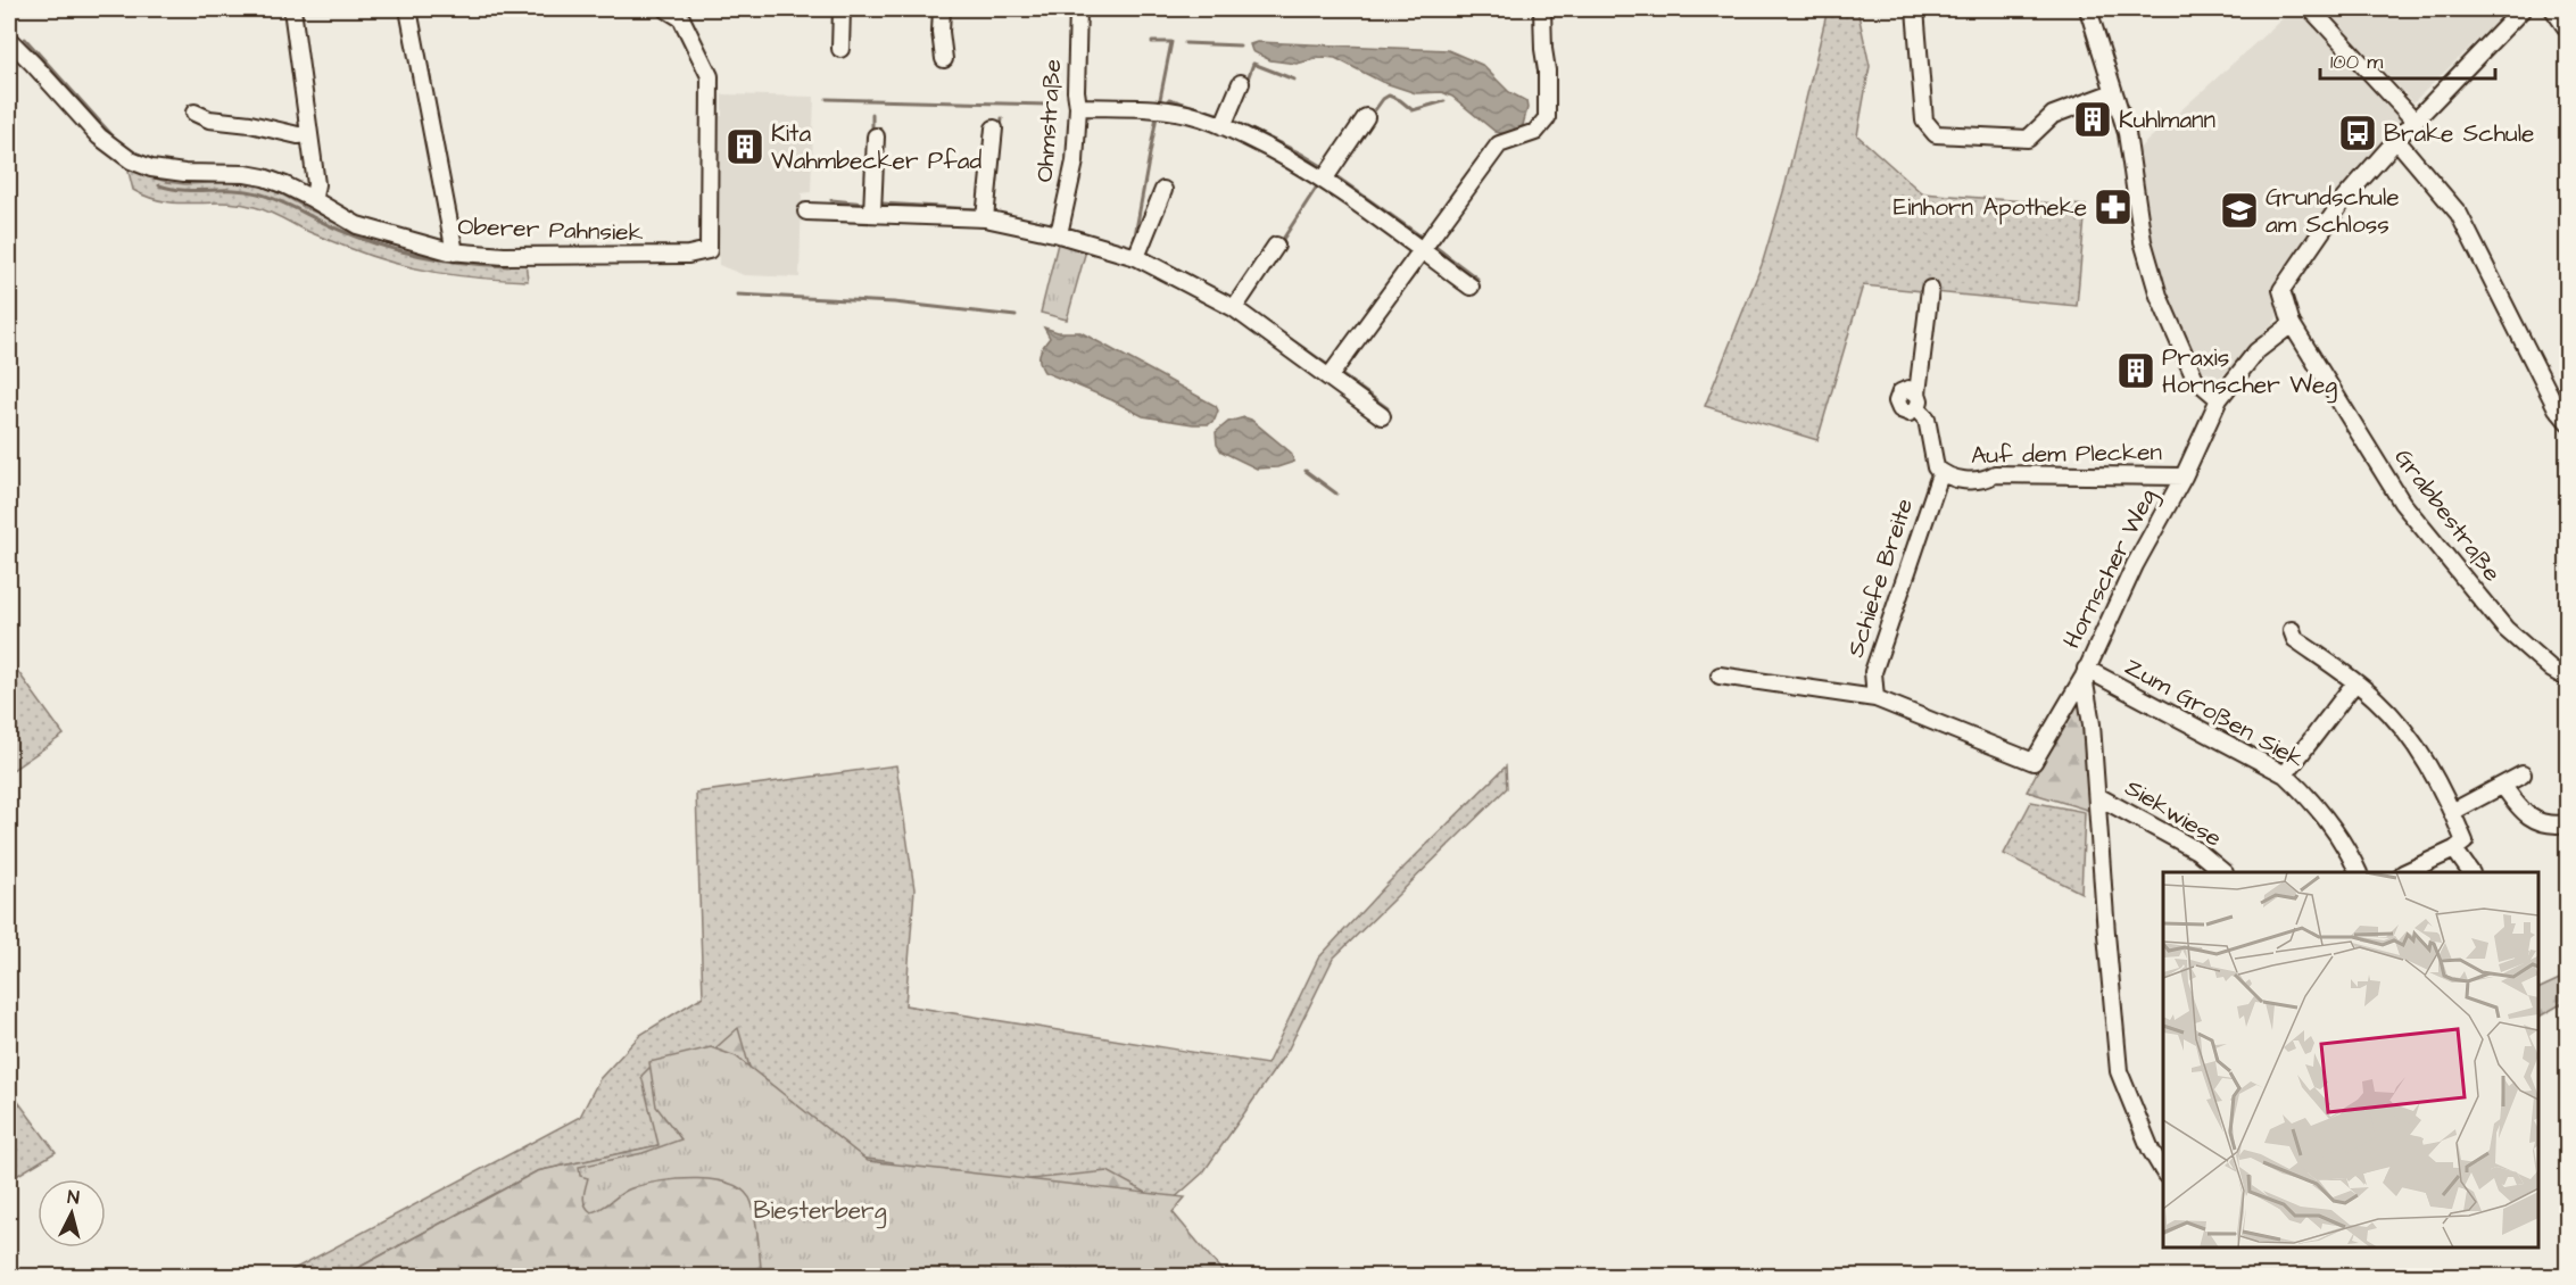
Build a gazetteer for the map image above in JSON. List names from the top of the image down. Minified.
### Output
{"streets":{"street":["Ohmstraße","Oberer Pahnsiek","Auf dem Plecken","Grabbestraße","Hornscher Weg","Schiefe Breite","Zum Großen Siek","Siekwiese"]},"crossings":[["Auf dem Plecken","Hornscher Weg"],["Auf dem Plecken","Schiefe Breite"],["Grabbestraße","Hornscher Weg"],["Hornscher Weg","Zum Großen Siek"],["Hornscher Weg","Siekwiese"]],"parks":["Biesterberg"],"places":{"building":["Kuhlmann","Kita Wahmbecker Pfad","Praxis Hornscher Weg"],"bus stop":["Brake Schule"],"pharmacy":["Einhorn Apotheke"],"school or university":["Grundschule am Schloss"]},"scale_bar":"100 m","north":"top"}
